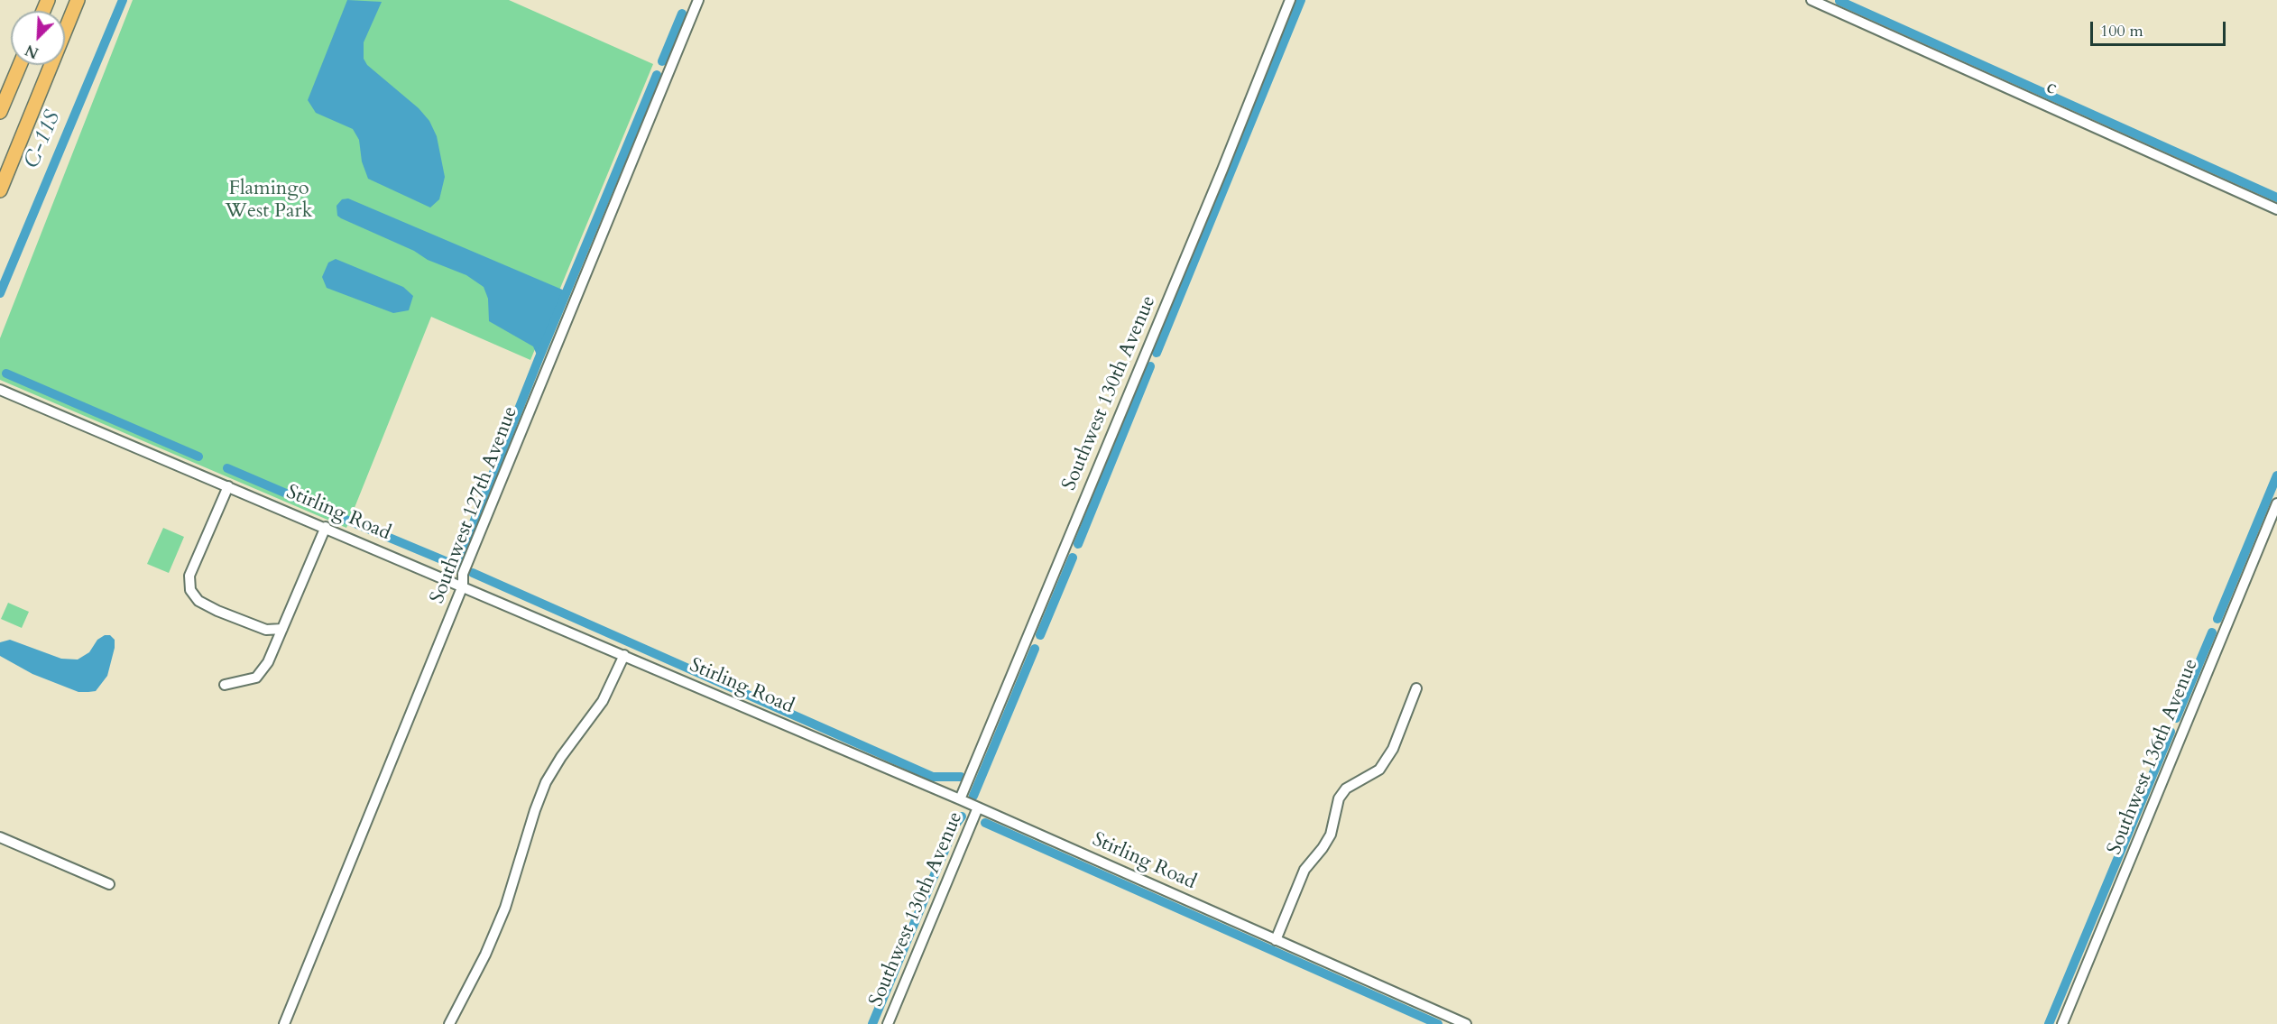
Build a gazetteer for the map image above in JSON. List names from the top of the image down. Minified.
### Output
{"streets":{"street":["c","Southwest 130th Avenue","Southwest 127th Avenue","Stirling Road","Southwest 136th Avenue"]},"crossings":[["Southwest 130th Avenue","Stirling Road"],["Southwest 127th Avenue","Stirling Road"]],"water":["C-11S"],"parks":["Flamingo West Park"],"scale_bar":"100 m","north":"bottom left"}
